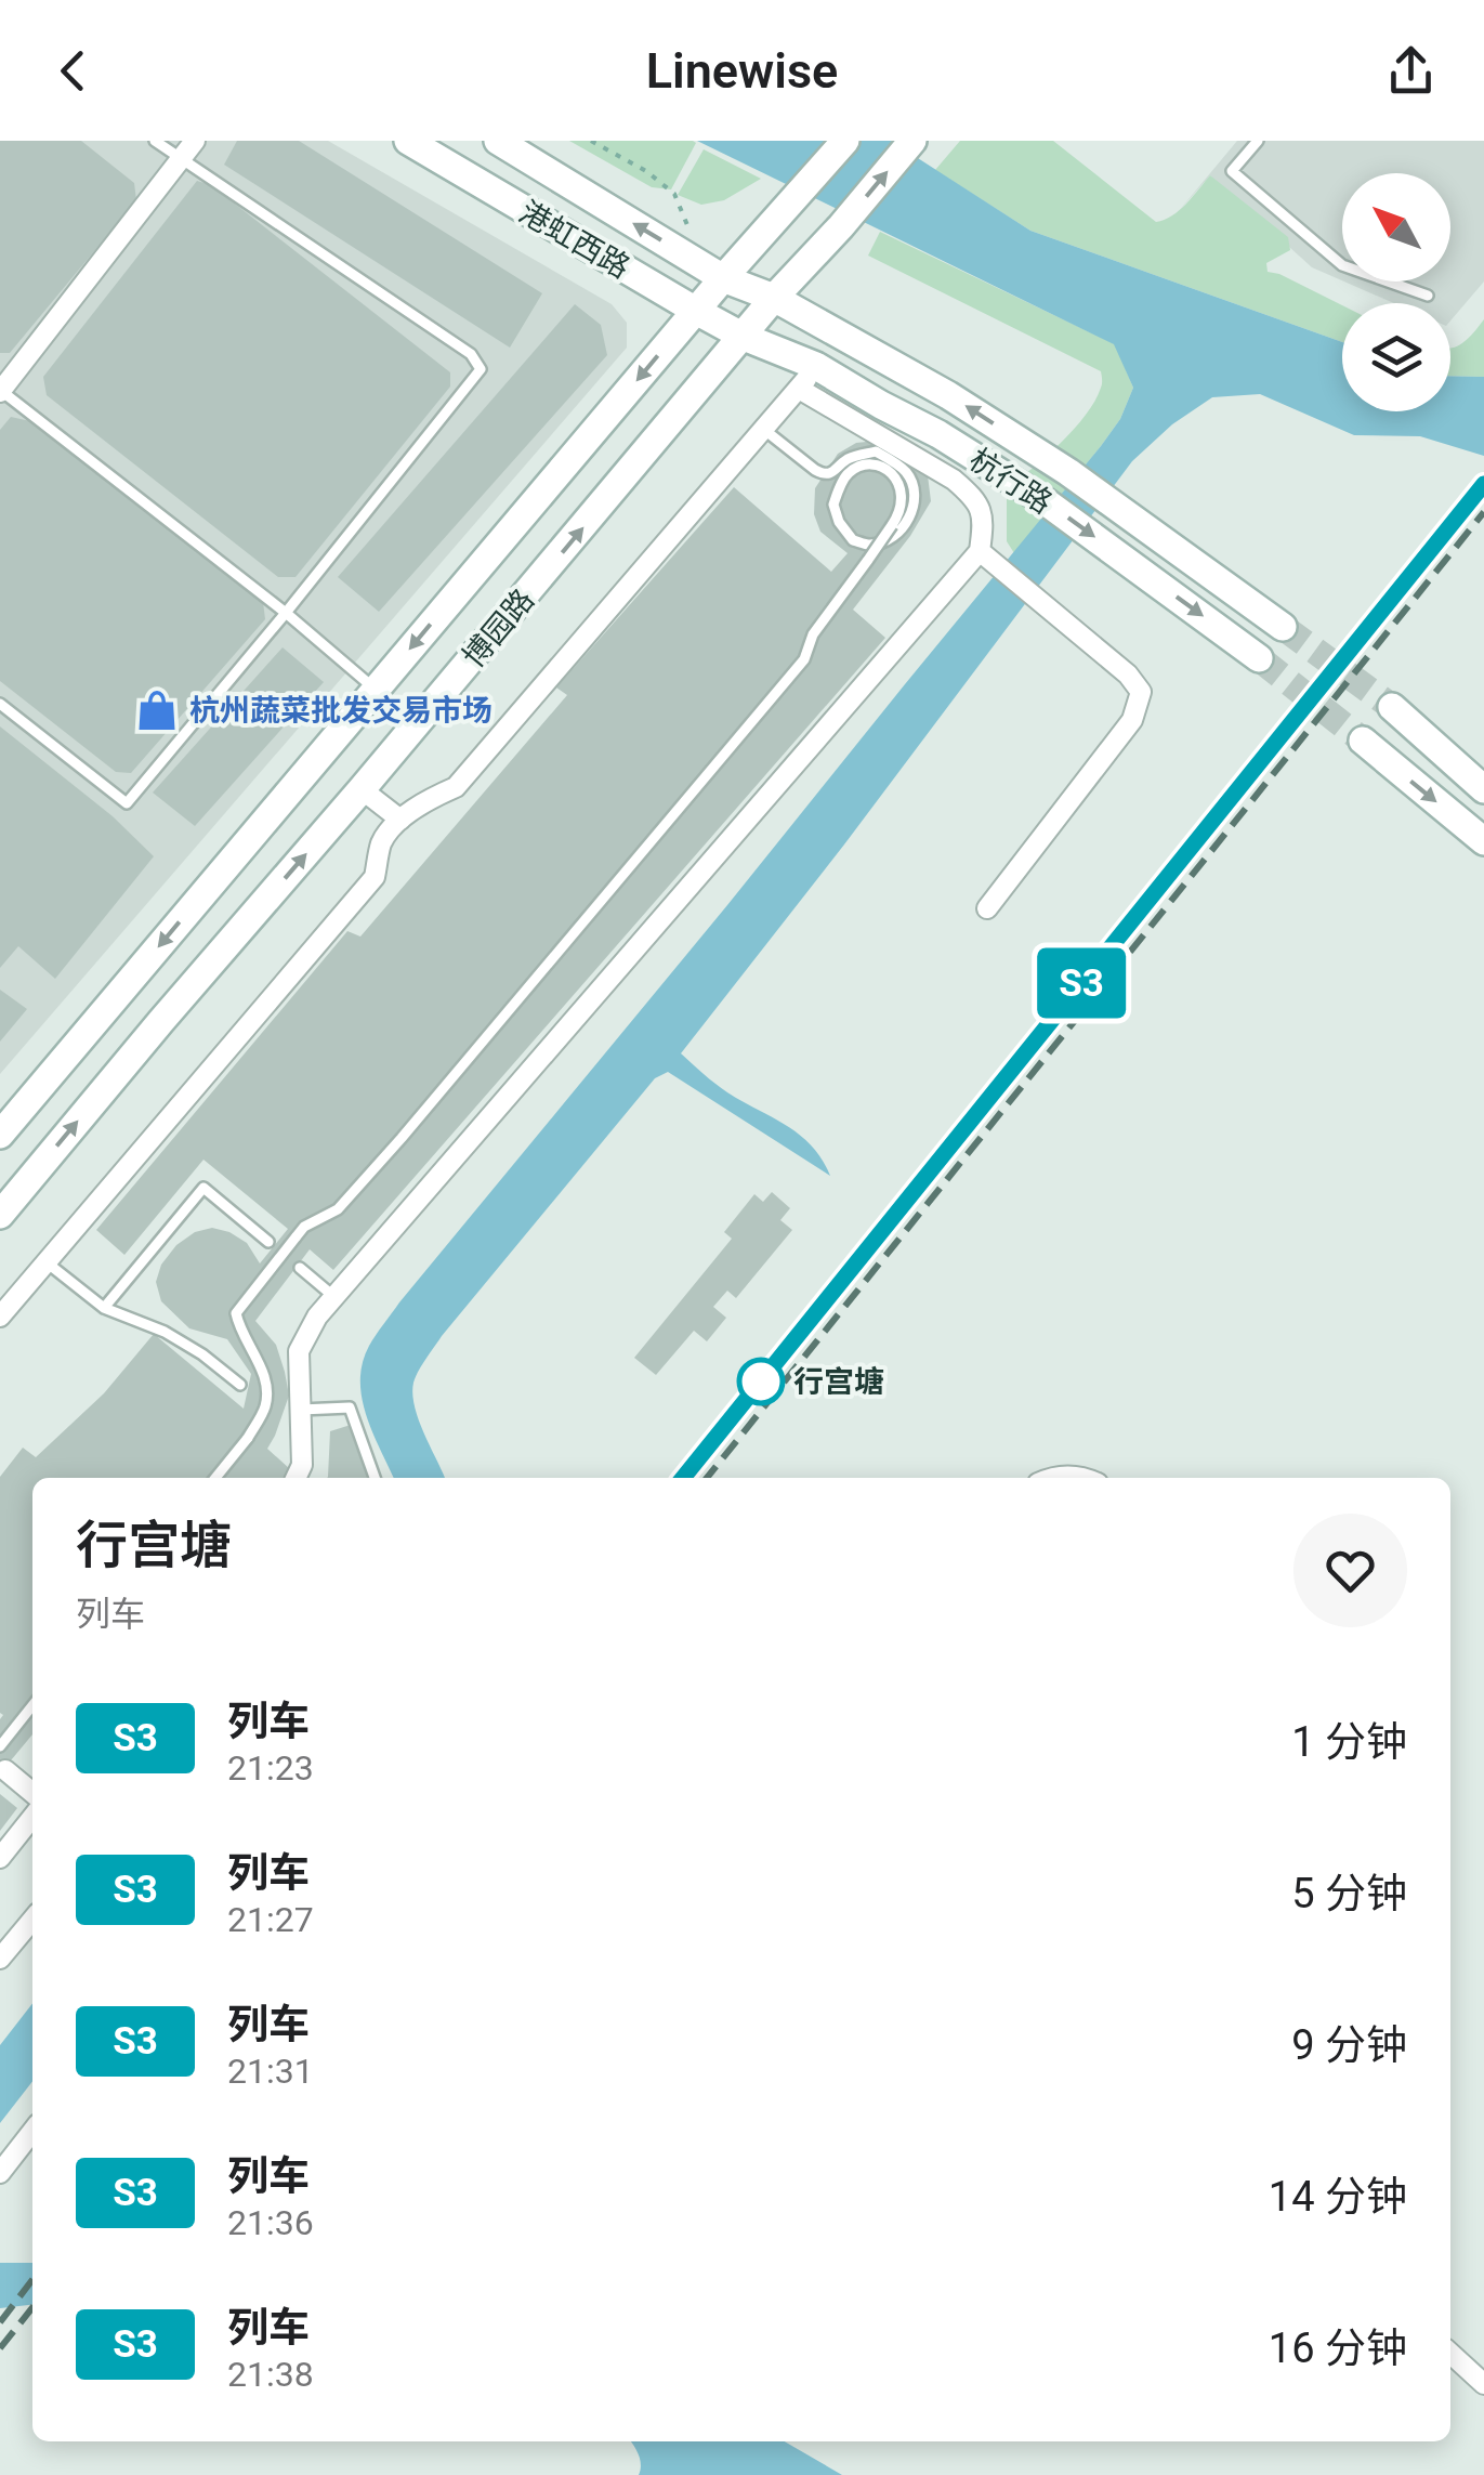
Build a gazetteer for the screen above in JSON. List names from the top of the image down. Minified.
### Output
{"streets":{"main road":["港虹西路","杭行路","博园路"]},"crossings":[["港虹西路","杭行路"],["港虹西路","博园路"],["杭行路","博园路"]],"places":{"shop":["杭州蔬菜批发交易市场"],"other":["行宫塘"]},"north":"top left","page":{"header":"Linewise","on_map":"S3","heading":["行宫塘","列车"],"list":[{"mark":"S3","name":"列车","note":"21:23","value":"1 分钟"},{"mark":"S3","name":"列车","note":"21:27","value":"5 分钟"},{"mark":"S3","name":"列车","note":"21:31","value":"9 分钟"},{"mark":"S3","name":"列车","note":"21:36","value":"14 分钟"},{"mark":"S3","name":"列车","note":"21:38","value":"16 分钟"}]}}
